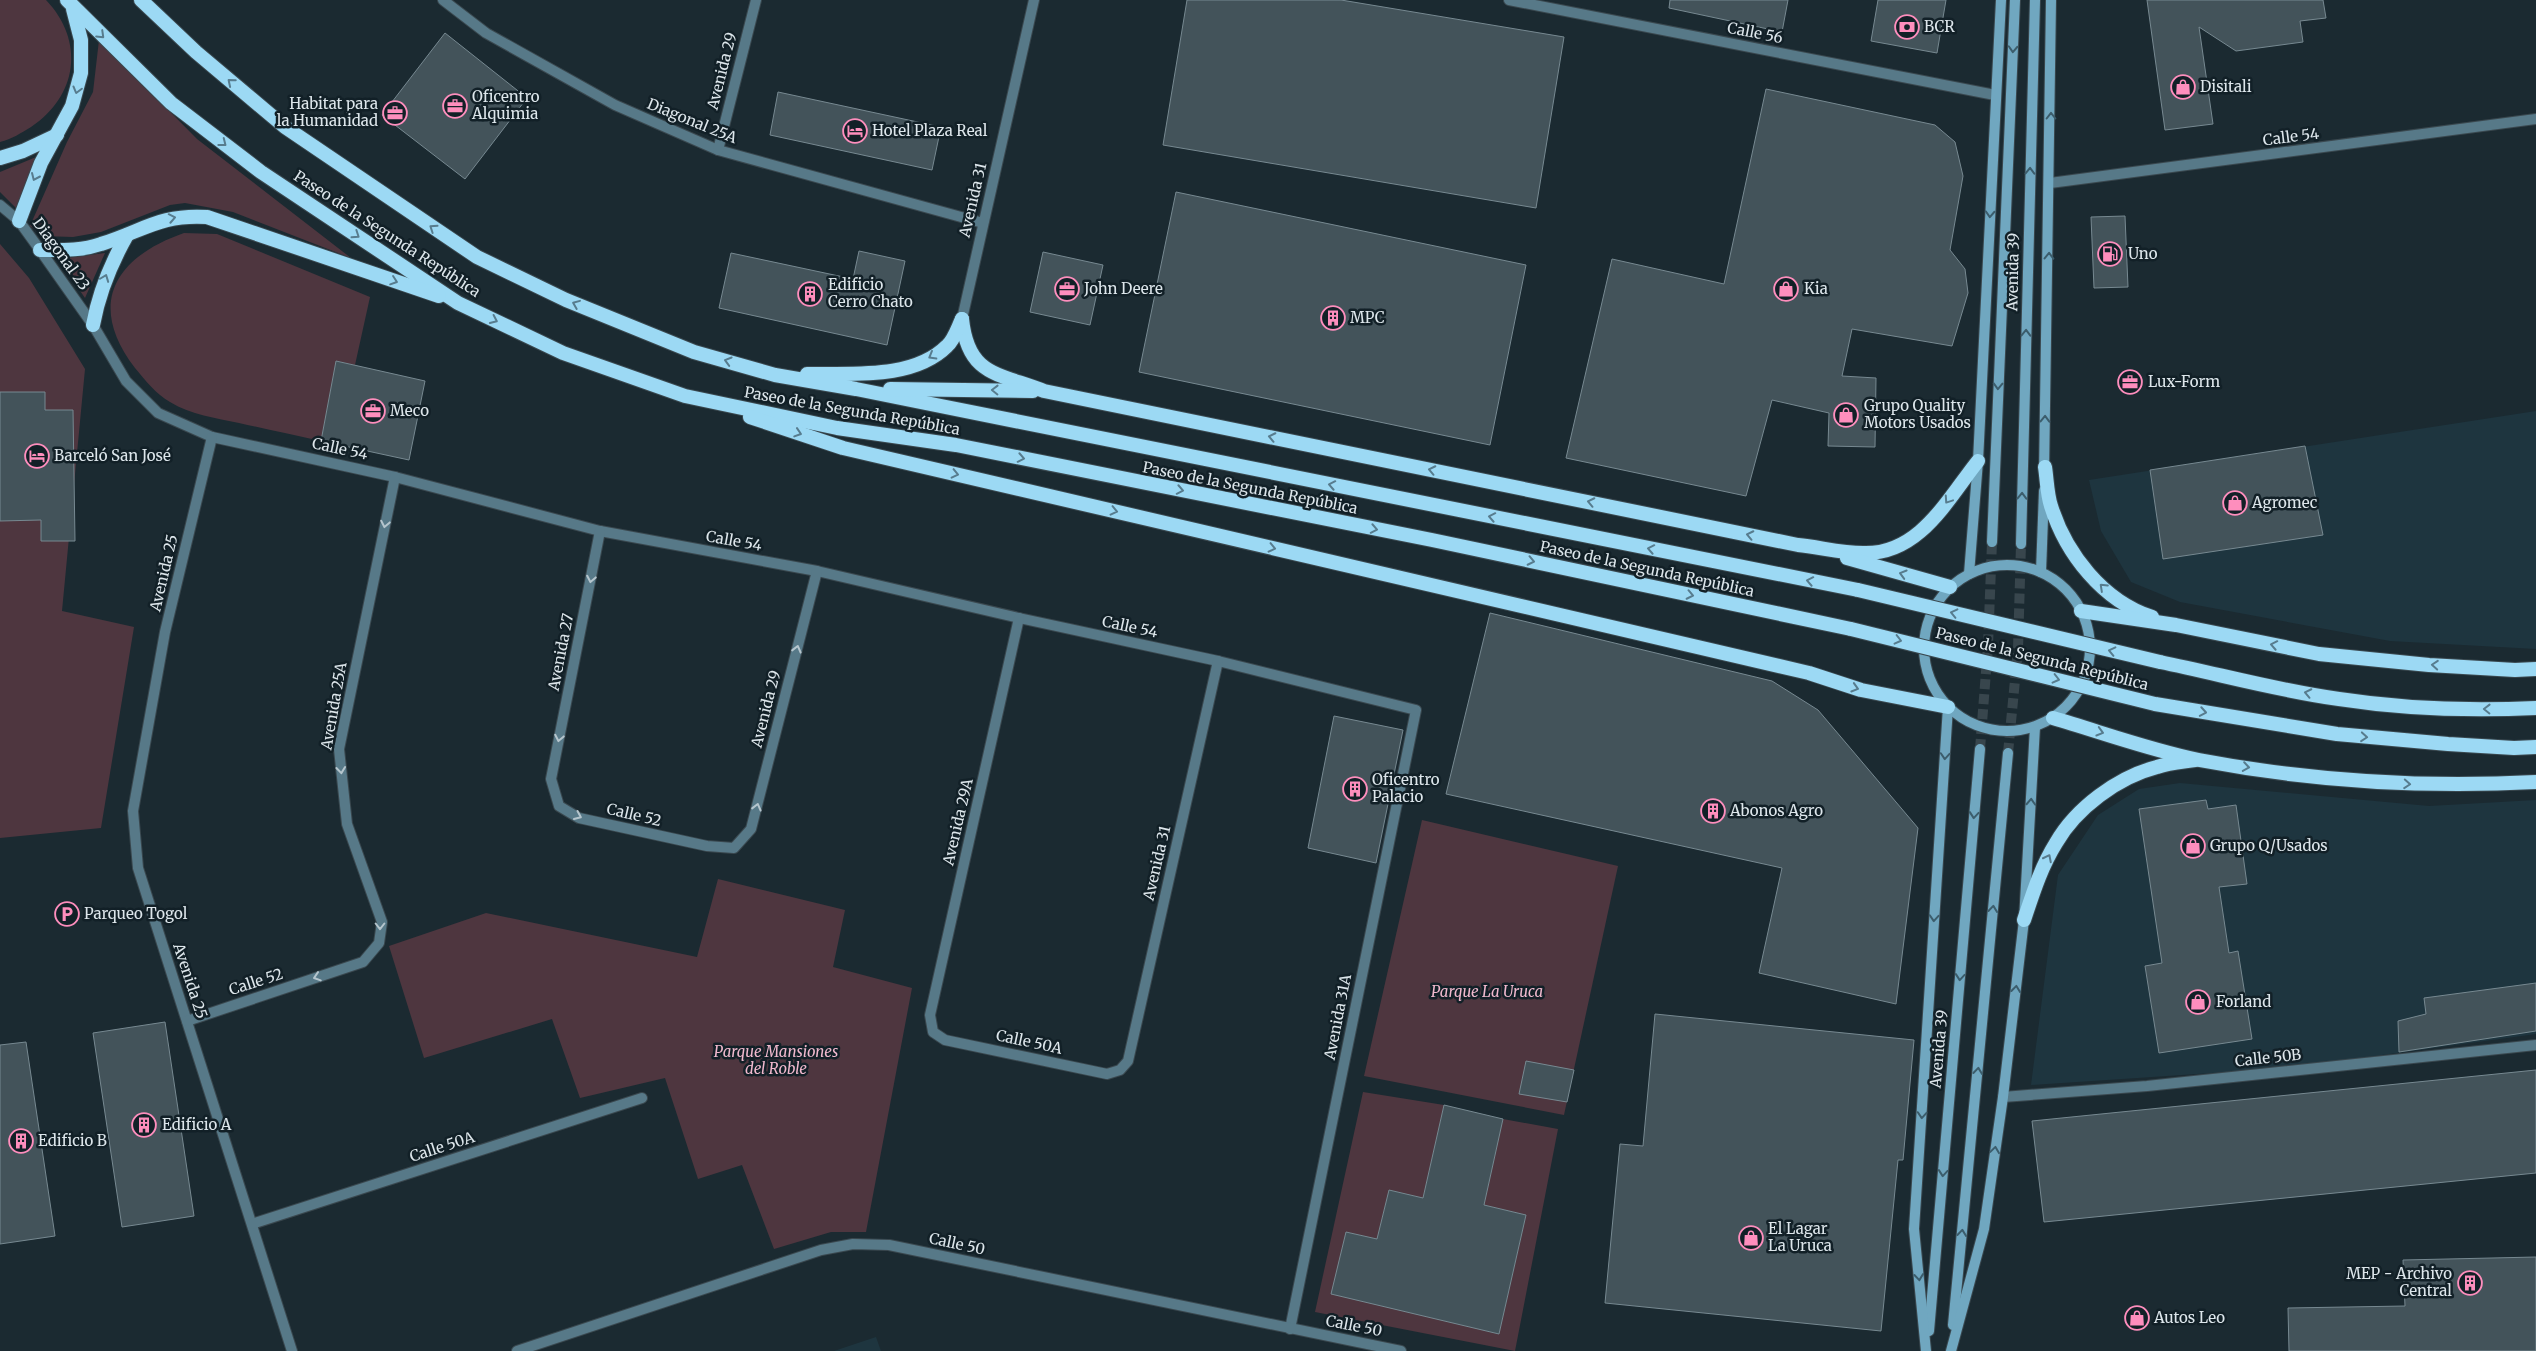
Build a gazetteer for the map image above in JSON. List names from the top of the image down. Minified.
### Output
{"streets":{"highway":["Paseo de la Segunda República"],"main road":["Avenida 39"],"street":["Calle 56","Avenida 29","Diagonal 25A","Calle 54","Avenida 31","Diagonal 23","Avenida 25","Avenida 27","Avenida 25A","Calle 52","Avenida 29A","Avenida 31A","Calle 50A","Calle 50B","Calle 50"]},"crossings":[["Avenida 29","Diagonal 25A"],["Avenida 29","Calle 54"],["Avenida 29","Calle 52"],["Diagonal 25A","Avenida 31"],["Calle 54","Avenida 31"],["Calle 54","Diagonal 23"],["Calle 54","Avenida 25"],["Calle 54","Avenida 27"],["Calle 54","Avenida 25A"],["Calle 54","Avenida 29A"],["Calle 54","Avenida 31A"],["Avenida 31","Calle 50A"],["Avenida 25","Calle 52"],["Avenida 25","Calle 50A"],["Avenida 27","Calle 52"],["Avenida 25A","Calle 52"],["Avenida 29A","Calle 50A"],["Avenida 31A","Calle 50"]],"one_way":["Avenida 29","Avenida 27","Avenida 25A"],"parks":["Parque La Uruca","Parque Mansiones del Roble"],"places":{"bank":["BCR"],"shop":["Disitali","Kia","Grupo Quality Motors Usados","Agromec","Grupo Q/Usados","Forland","El Lagar La Uruca","Autos Leo"],"office":["Oficentro Alquimia","Habitat para la Humanidad","John Deere","Lux-Form","Meco"],"hotel":["Hotel Plaza Real","Barceló San José"],"fuel station":["Uno"],"building":["Edificio Cerro Chato","MPC","Oficentro Palacio","Abonos Agro","Edificio A","Edificio B","MEP - Archivo Central"],"parking":["Parqueo Togol"]}}
